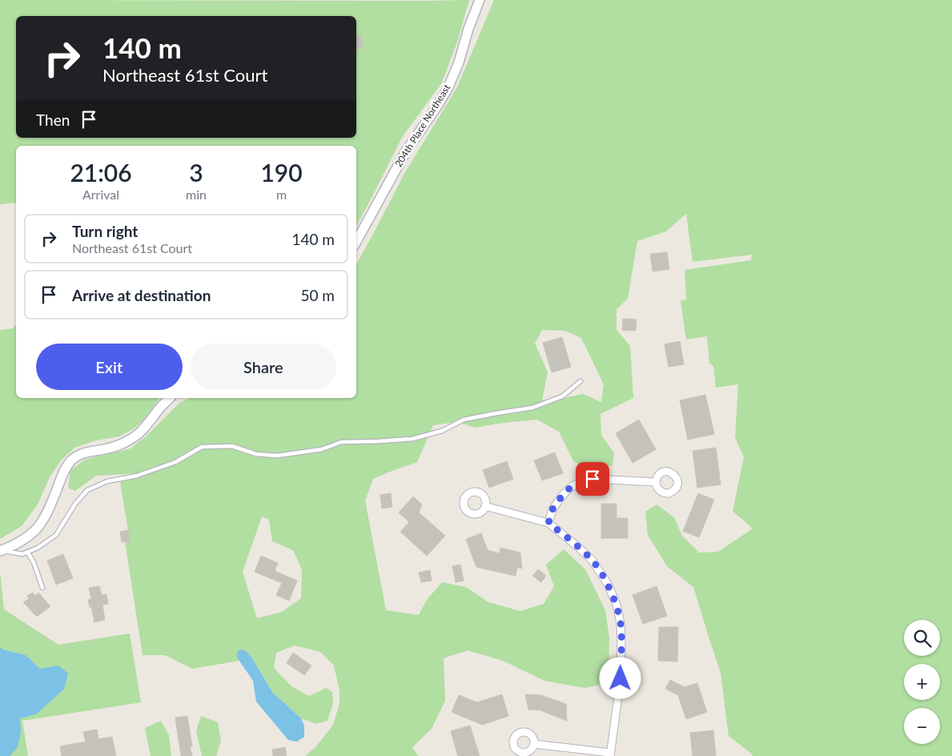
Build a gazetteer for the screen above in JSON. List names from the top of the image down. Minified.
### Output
{"streets":{"street":["204th Place Northeast"]},"page":{"turn":["140 m","Northeast 61st Court"],"then":"Then","eta":["21:06","Arrival","3","min","190","m"],"list":[{"name":"Turn right","note":"Northeast 61st Court","value":"140 m"},{"name":"Arrive at destination","value":"50 m"}],"buttons":["Exit","Share"],"map_buttons":["+","−"]}}
